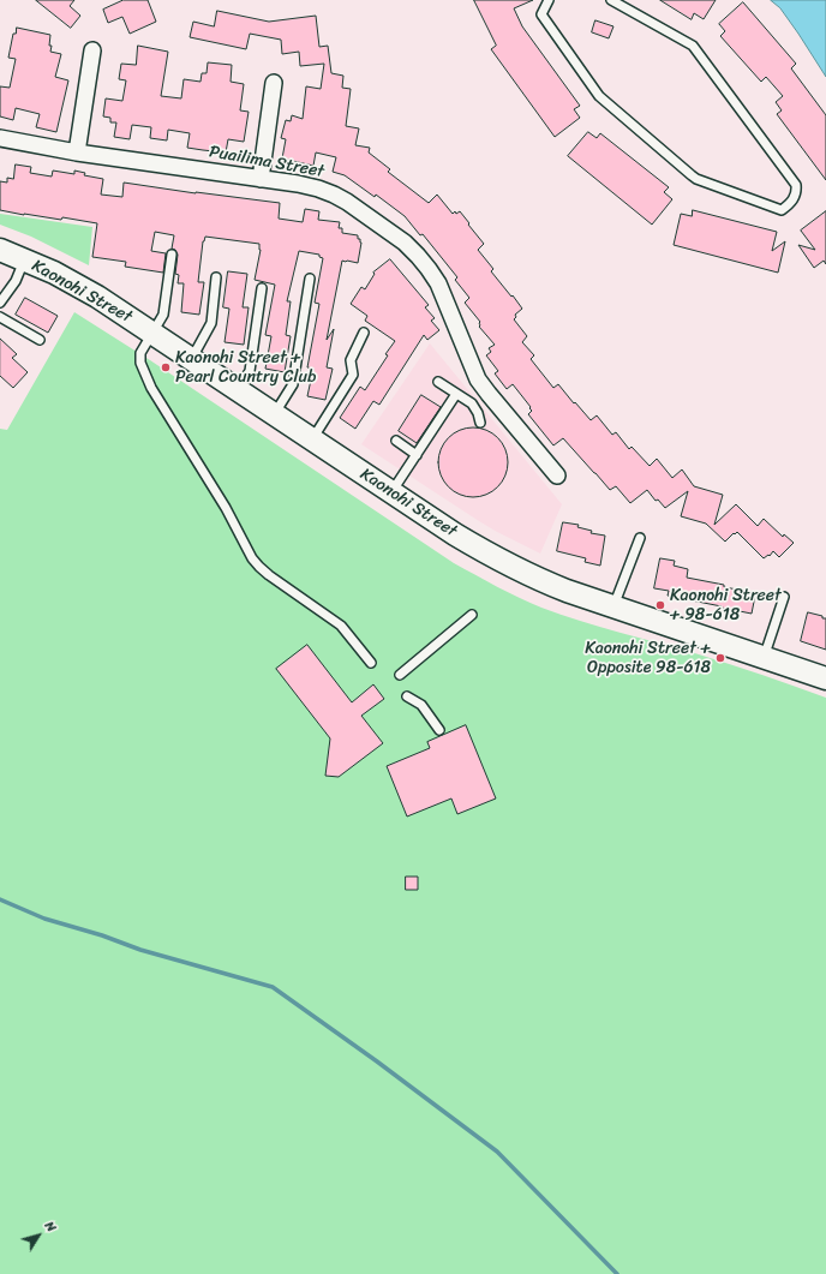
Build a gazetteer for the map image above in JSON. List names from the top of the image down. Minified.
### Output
{"streets":{"street":["Puailima Street","Kaonohi Street"]},"places":["Kaonohi Street + Pearl Country Club","Kaonohi Street + 98-618","Kaonohi Street + Opposite 98-618"],"north":"top right"}
